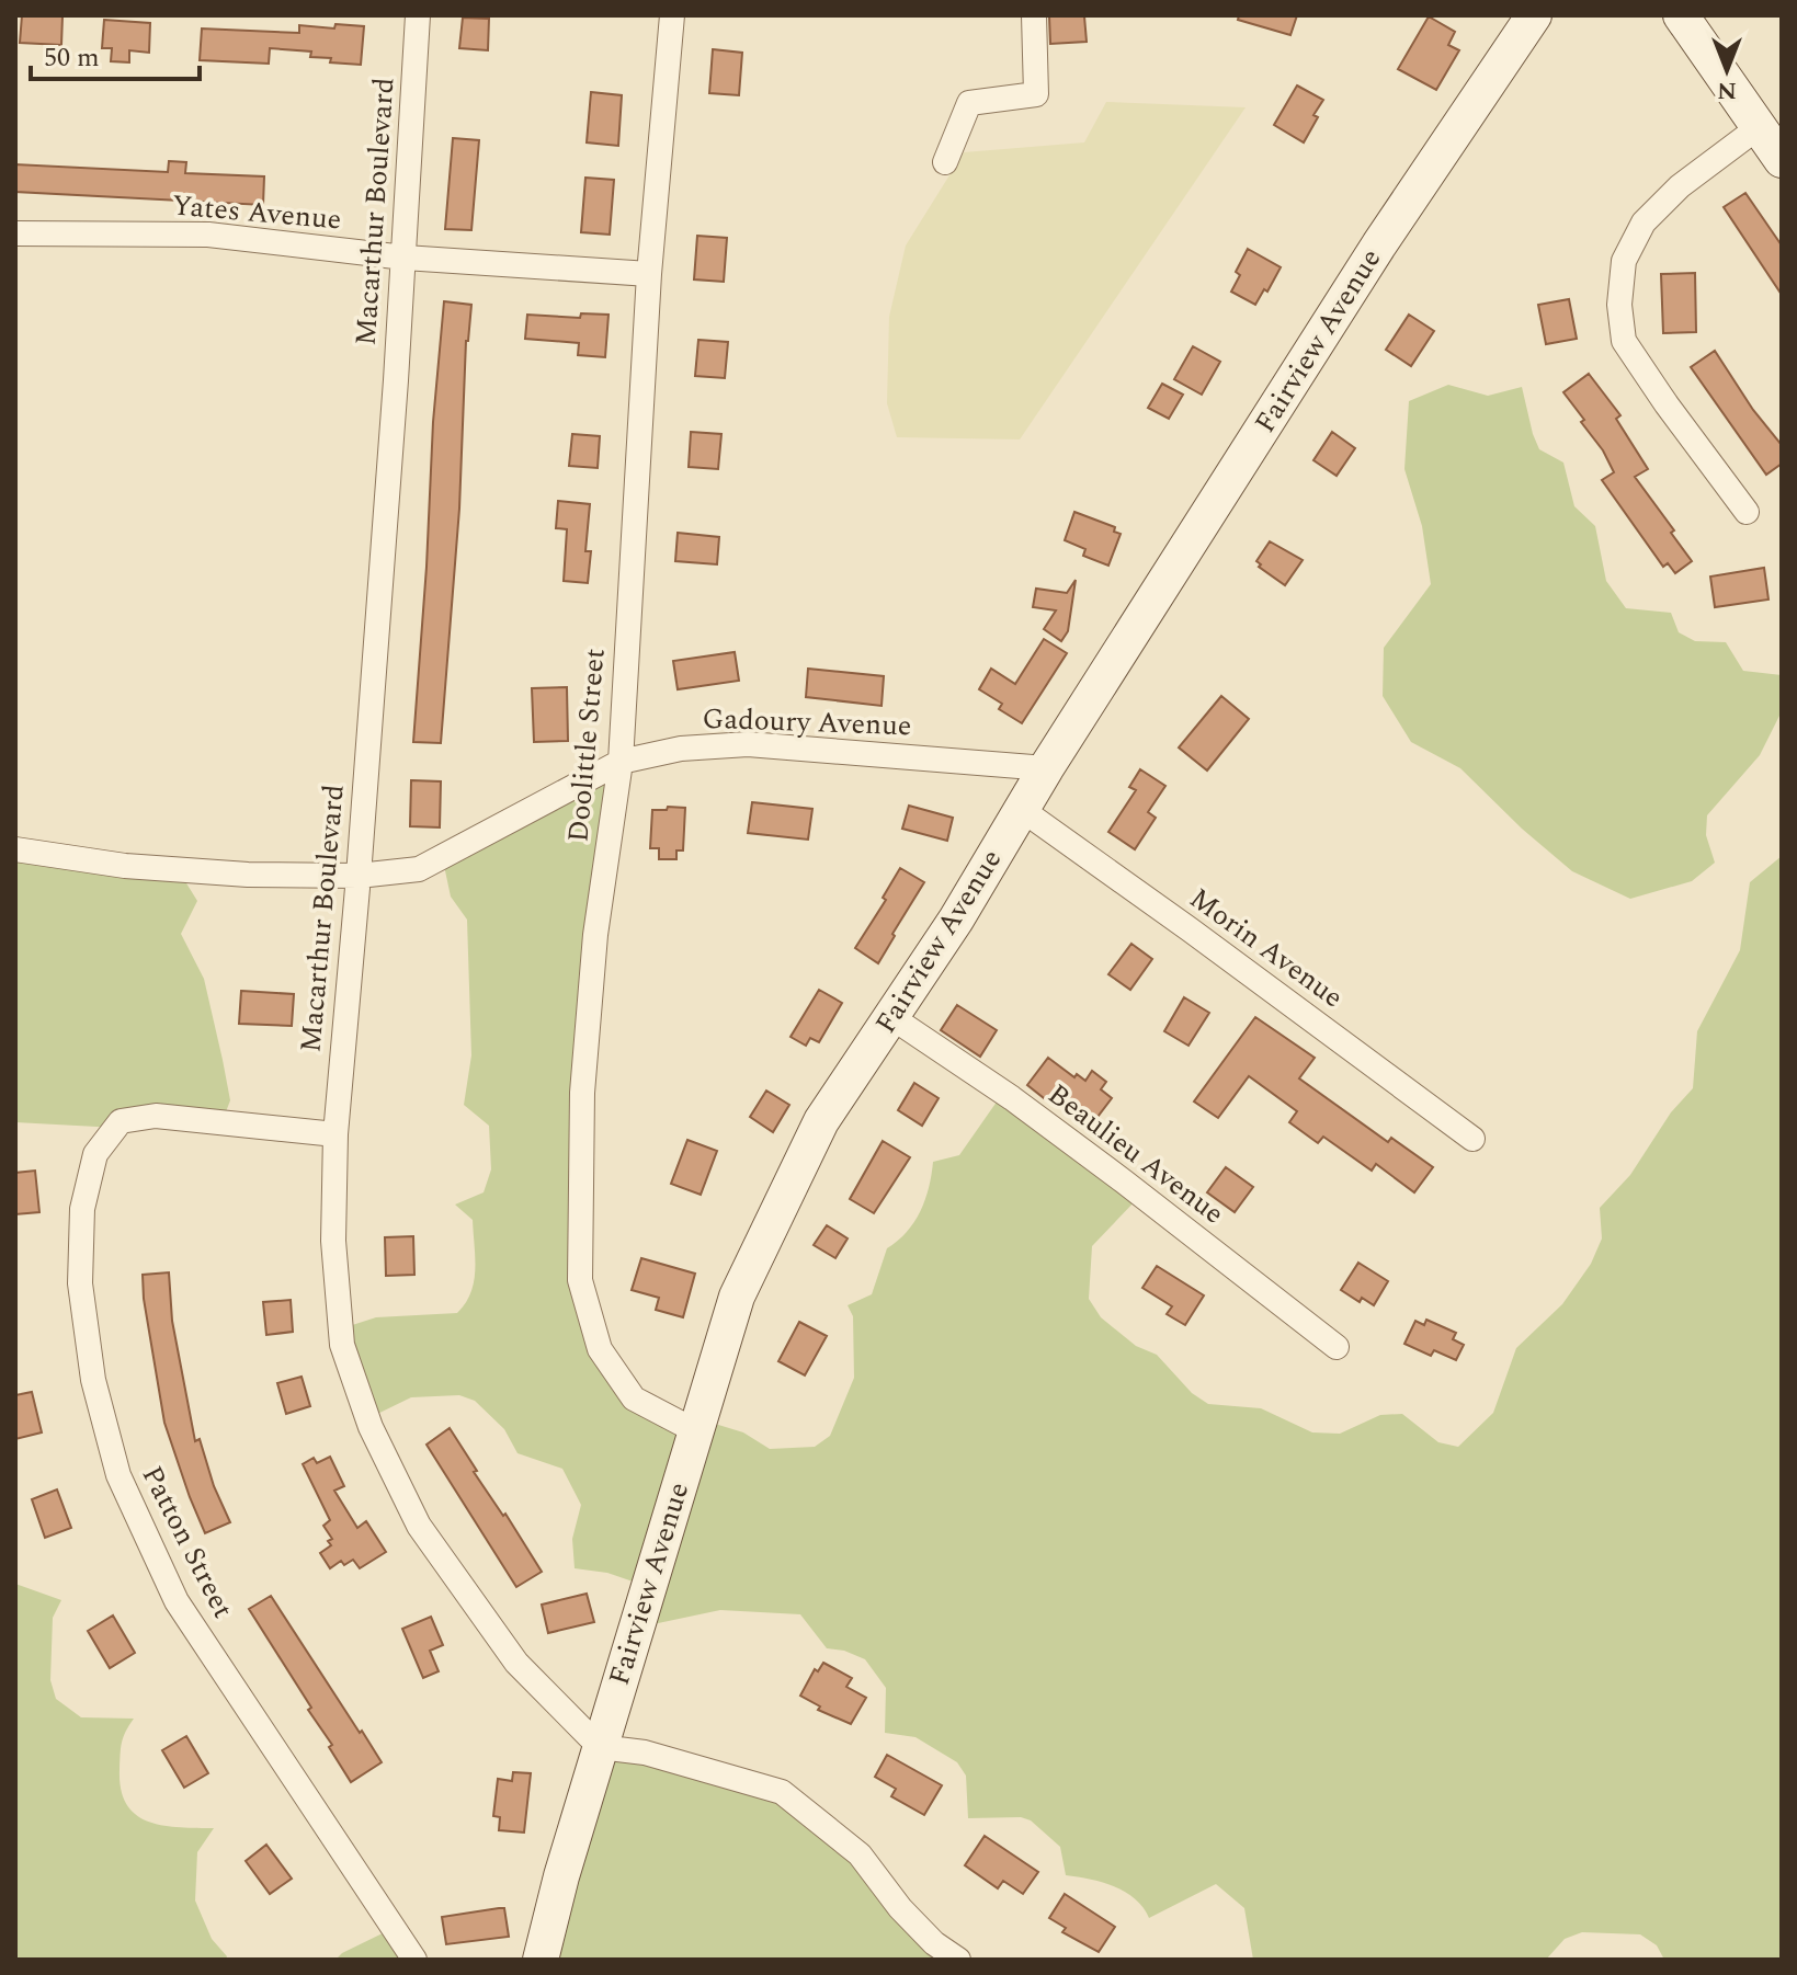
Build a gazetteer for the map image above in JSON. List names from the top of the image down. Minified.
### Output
{"streets":{"main road":["Fairview Avenue"],"street":["Macarthur Boulevard","Yates Avenue","Gadoury Avenue","Doolittle Street","Morin Avenue","Beaulieu Avenue","Patton Street"]},"crossings":[["Macarthur Boulevard","Yates Avenue"],["Macarthur Boulevard","Fairview Avenue"],["Macarthur Boulevard","Gadoury Avenue"],["Macarthur Boulevard","Patton Street"],["Yates Avenue","Doolittle Street"],["Fairview Avenue","Gadoury Avenue"],["Fairview Avenue","Doolittle Street"],["Fairview Avenue","Morin Avenue"],["Fairview Avenue","Beaulieu Avenue"],["Gadoury Avenue","Doolittle Street"]],"scale_bar":"50 m","north":"bottom"}
